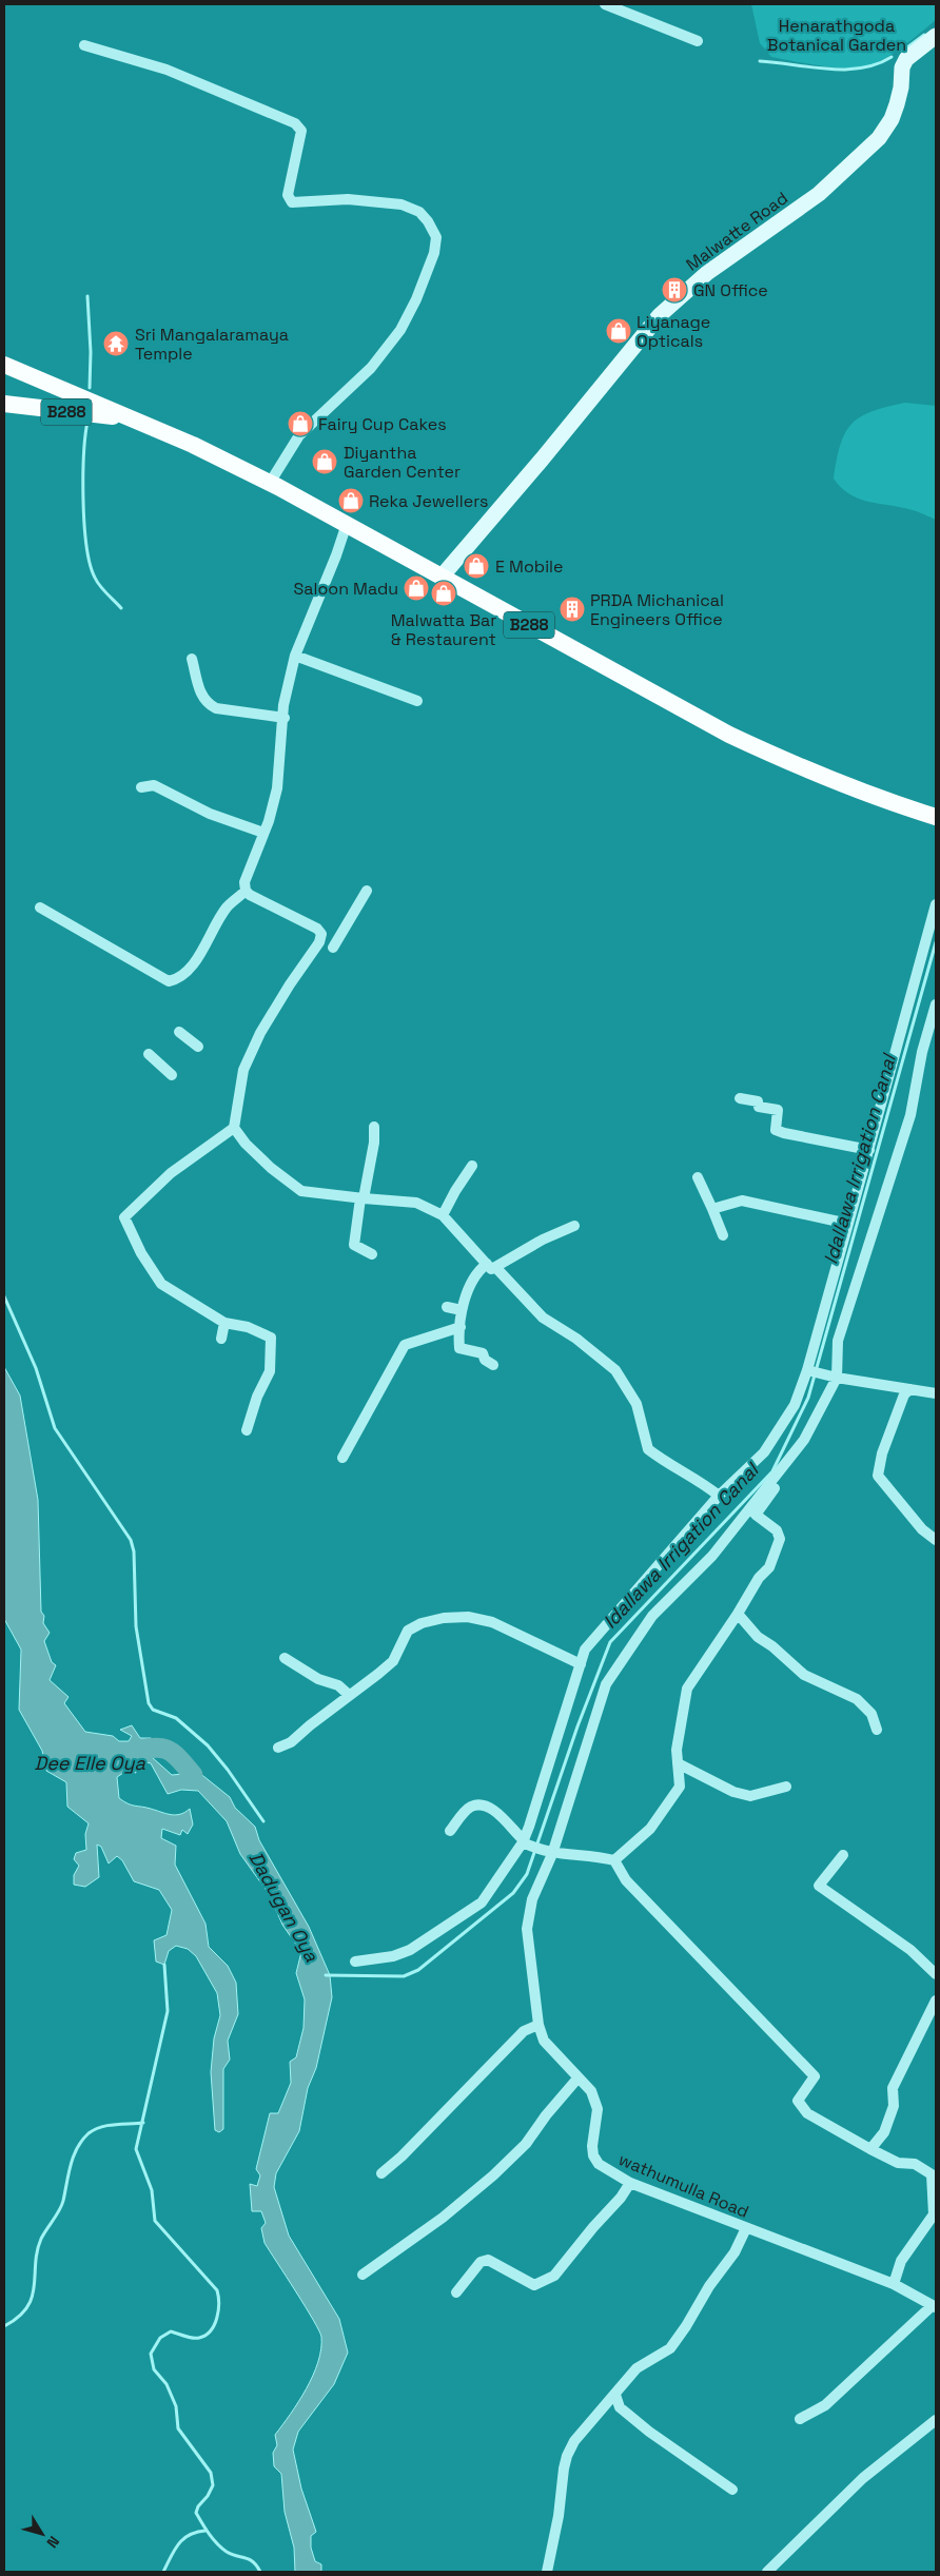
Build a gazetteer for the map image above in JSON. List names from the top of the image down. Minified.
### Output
{"streets":{"main road":["B288"],"street":["Malwatte Road","wathumulla Road"]},"crossings":[["Malwatte Road","B288"]],"water":["Idallawa Irrigation Canal","Dee Elle Oya","Dadugan Oya"],"parks":["Henarathgoda Botanical Garden"],"places":{"building":["GN Office","PRDA Michanical Engineers Office"],"shop":["Liyanage Opticals","Fairy Cup Cakes","Diyantha Garden Center","Reka Jewellers","E Mobile","Saloon Madu","Malwatta Bar & Restaurent"],"temple":["Sri Mangalaramaya Temple"]},"north":"bottom right"}
